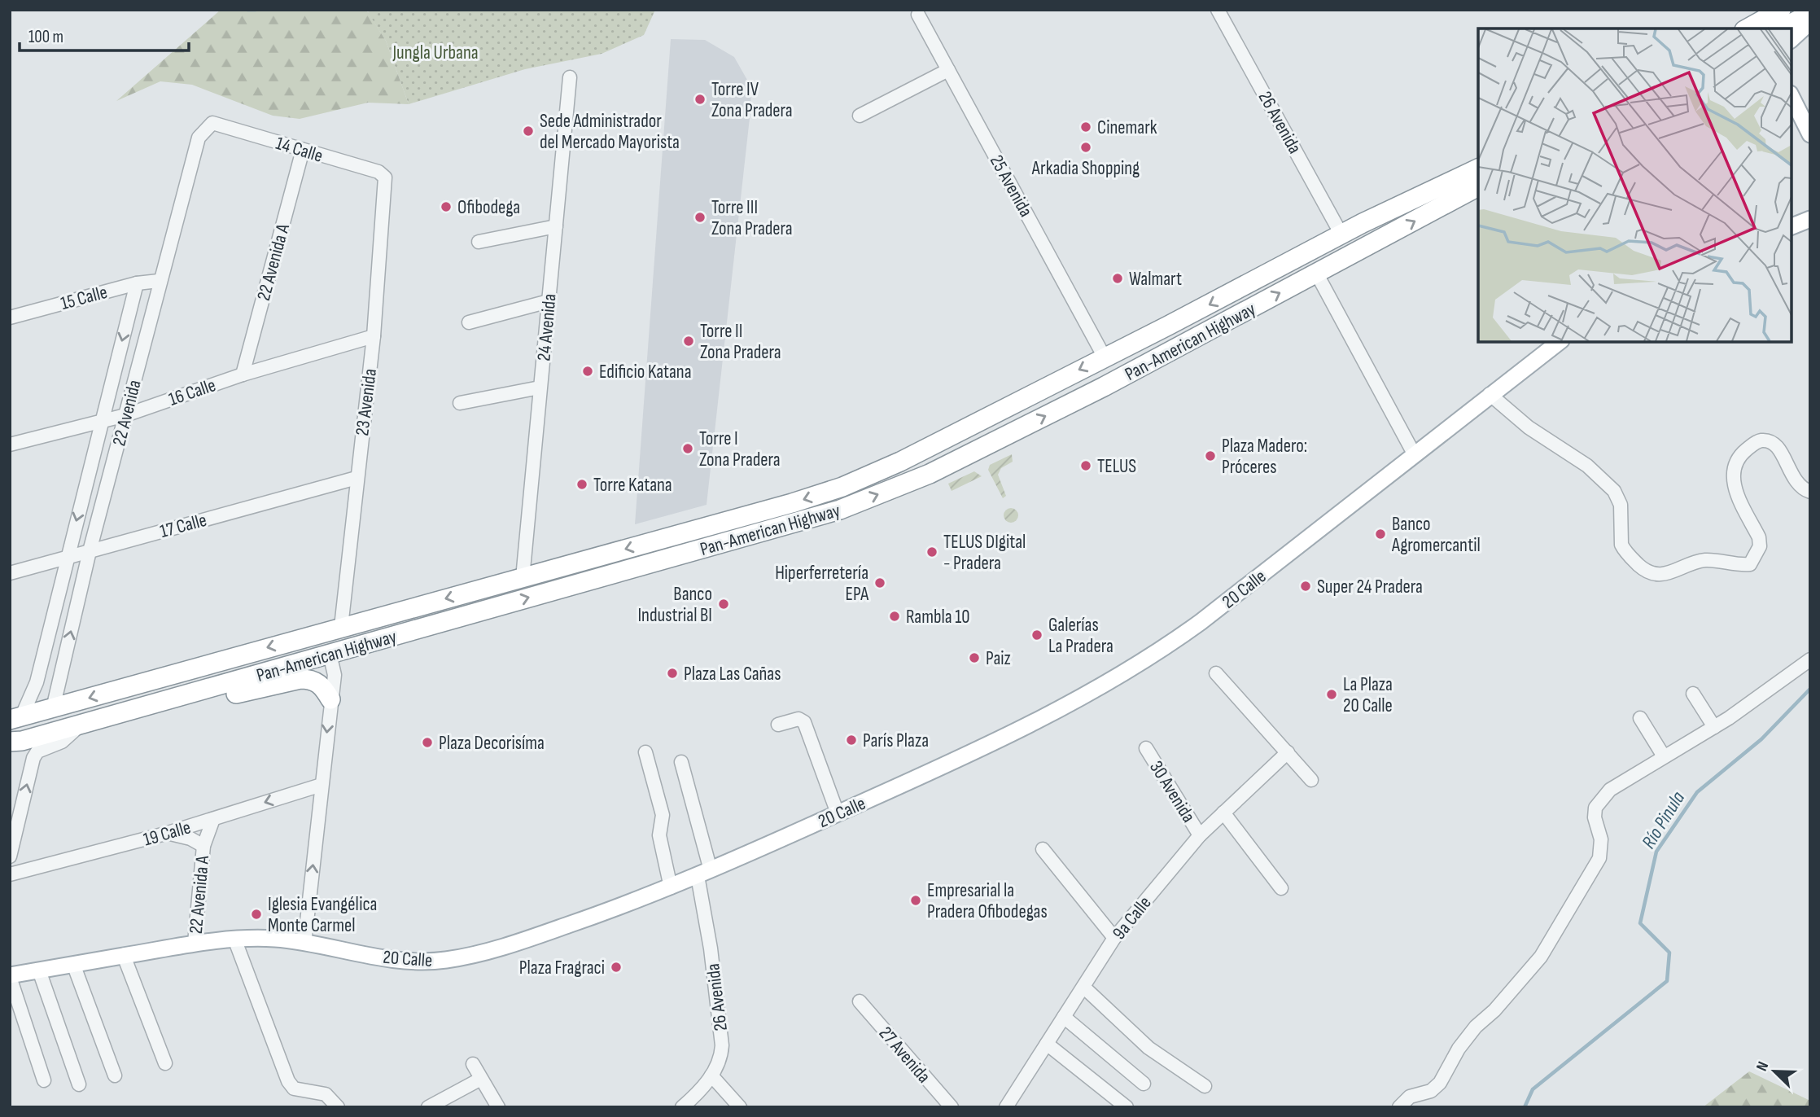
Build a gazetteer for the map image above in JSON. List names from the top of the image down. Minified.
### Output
{"streets":{"highway":["Pan-American Highway"],"main road":["20 Calle"],"street":["26 Avenida","14 Calle","25 Avenida","22 Avenida A","15 Calle","24 Avenida","16 Calle","23 Avenida","22 Avenida","17 Calle","30 Avenida","19 Calle","9a Calle","27 Avenida"]},"crossings":[["26 Avenida","Pan-American Highway"],["26 Avenida","20 Calle"],["14 Calle","22 Avenida A"],["14 Calle","23 Avenida"],["14 Calle","22 Avenida"],["25 Avenida","Pan-American Highway"],["22 Avenida A","16 Calle"],["22 Avenida A","20 Calle"],["22 Avenida A","19 Calle"],["15 Calle","22 Avenida"],["24 Avenida","Pan-American Highway"],["Pan-American Highway","23 Avenida"],["Pan-American Highway","22 Avenida"],["16 Calle","23 Avenida"],["16 Calle","22 Avenida"],["23 Avenida","17 Calle"],["22 Avenida","17 Calle"],["30 Avenida","9a Calle"]],"water":["Río Pinula"],"parks":["Jungla Urbana"],"places":["Torre IV Zona Pradera","Cinemark","Sede Administrador del Mercado Mayorista","Arkadia Shopping","Ofibodega","Torre III Zona Pradera","Walmart","Torre II Zona Pradera","Edificio Katana","Torre I Zona Pradera","Plaza Madero: Próceres","TELUS","Torre Katana","Banco Agromercantil","TELUS DIgital - Pradera","Hiperferretería EPA","Super 24 Pradera","Banco Industrial BI","Rambla 10","Galerías La Pradera","Paiz","Plaza Las Cañas","La Plaza 20 Calle","París Plaza","Plaza Decorisíma","Empresarial la Pradera Ofibodegas","Iglesia Evangélica Monte Carmel","Plaza Fragraci"],"scale_bar":"100 m","north":"top left"}
